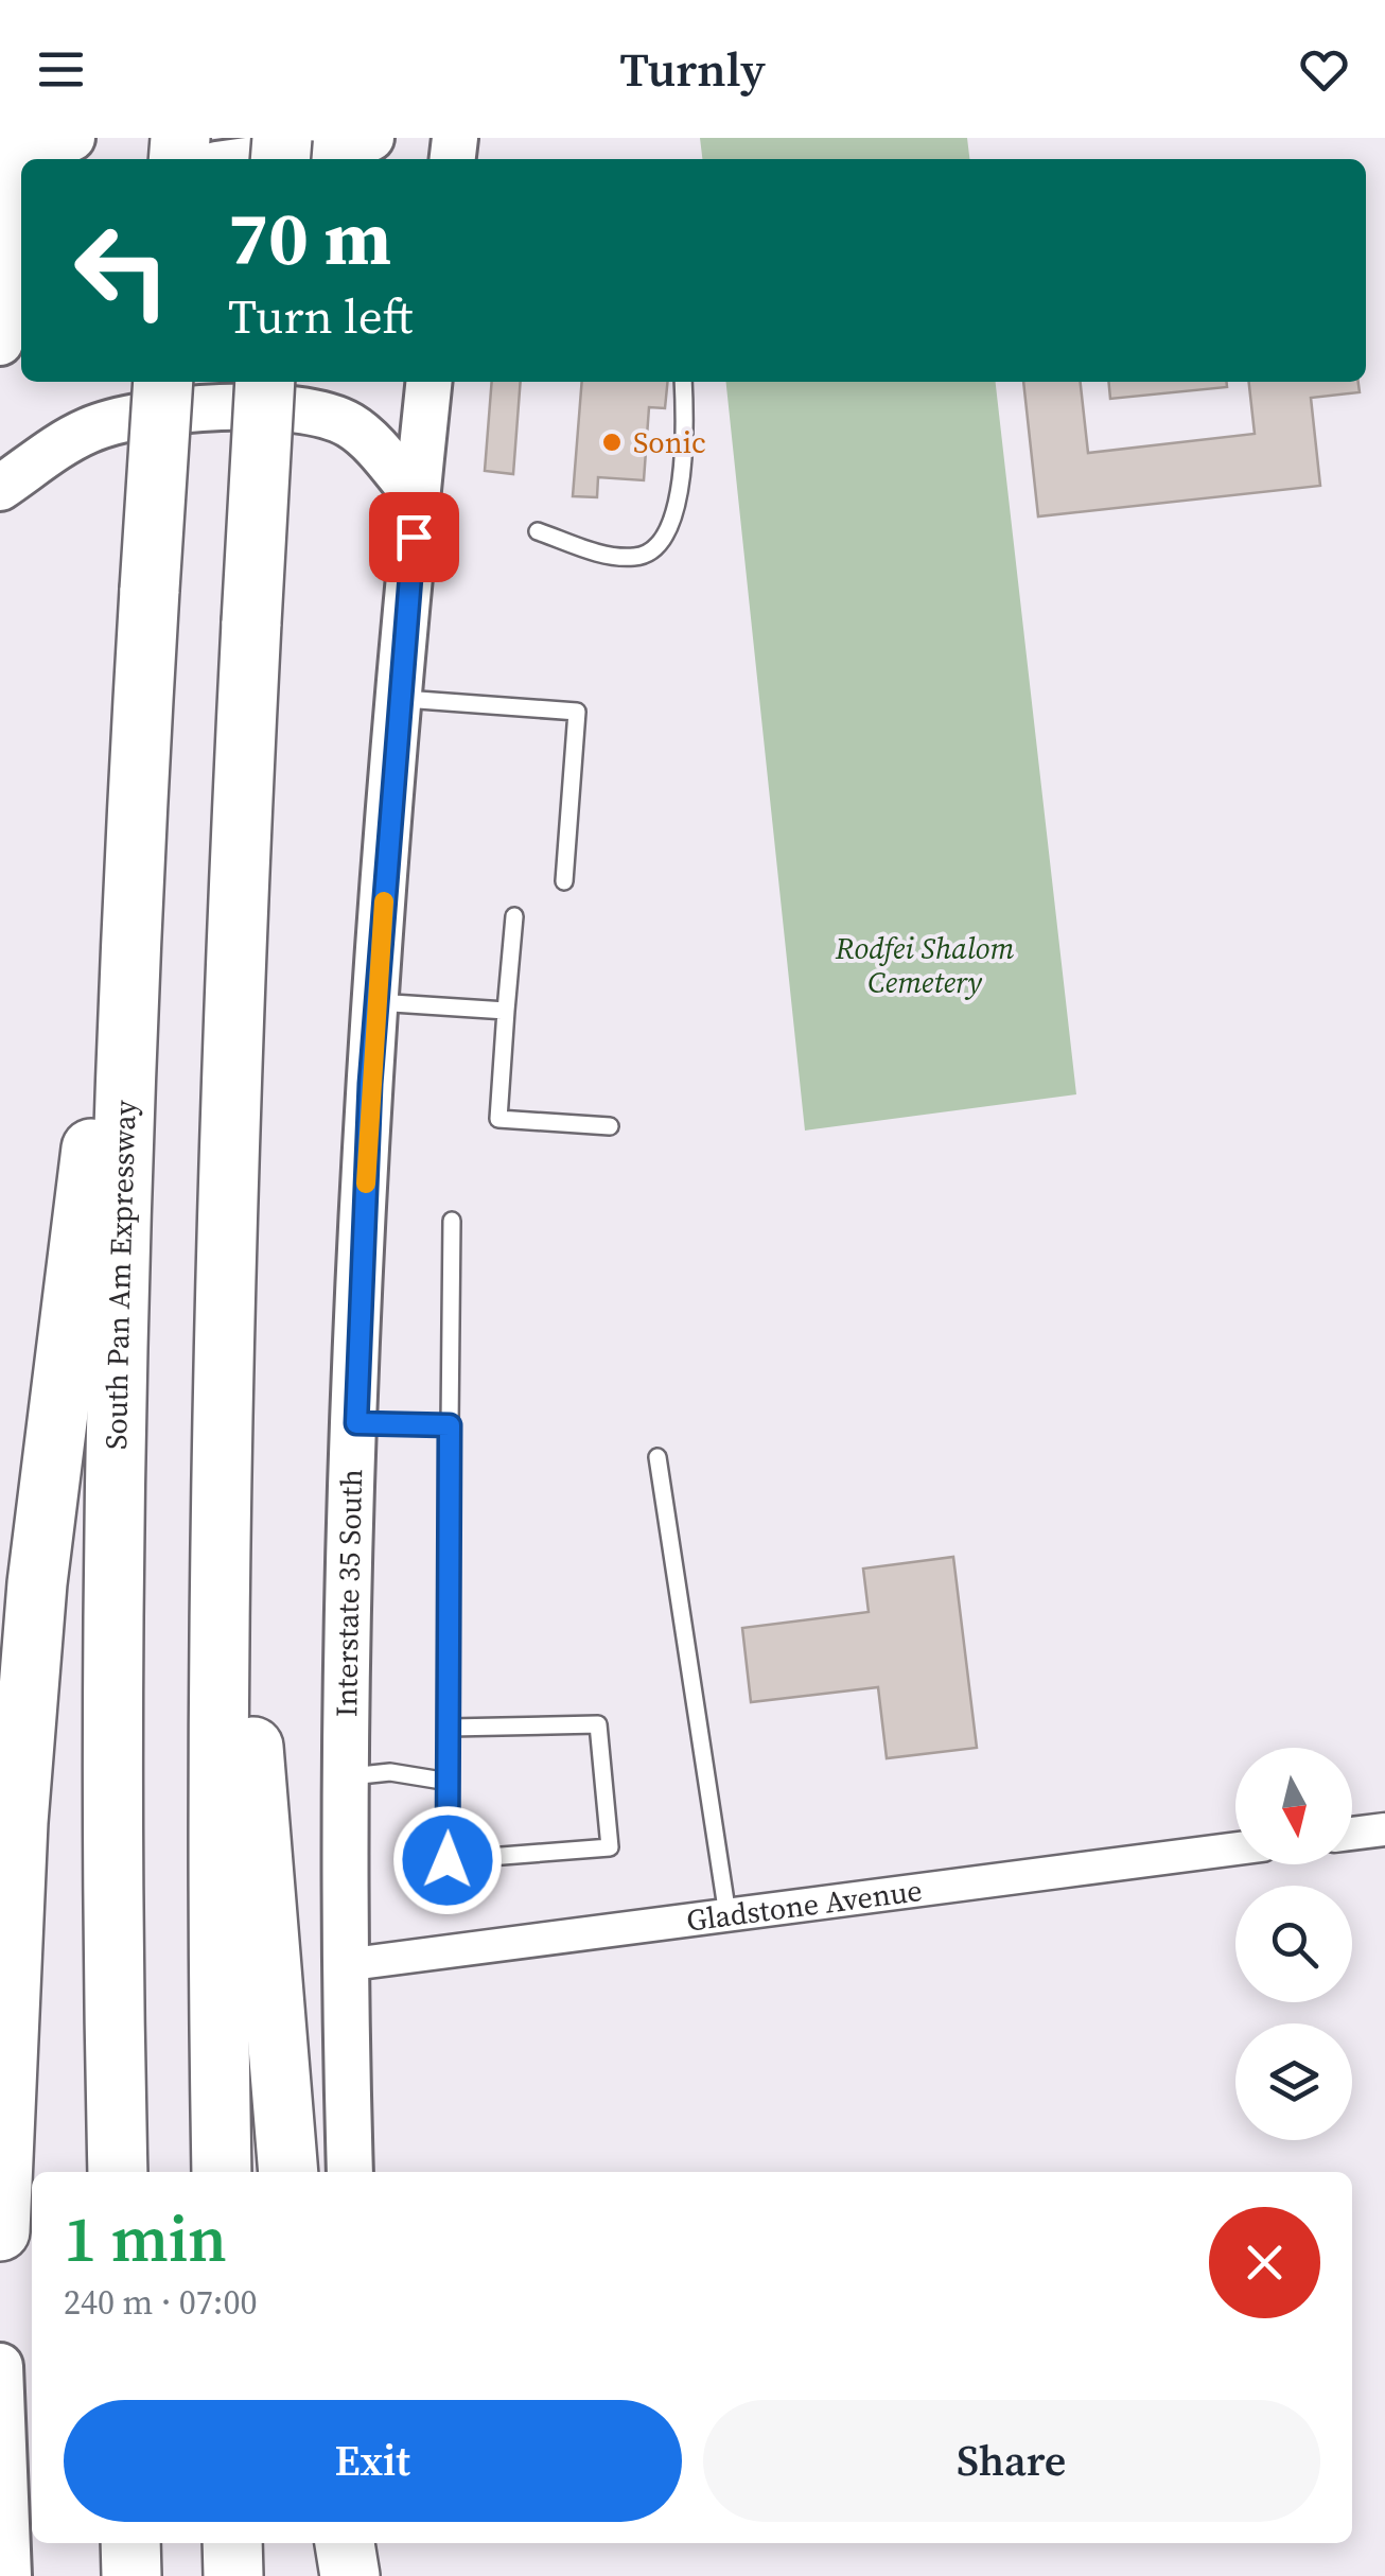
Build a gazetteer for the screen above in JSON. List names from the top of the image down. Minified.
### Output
{"streets":{"highway":["South Pan Am Expressway"],"main road":["Interstate 35 South"],"street":["Gladstone Avenue"]},"crossings":[["Interstate 35 South","Gladstone Avenue"]],"parks":["Rodfei Shalom Cemetery"],"places":["Sonic"],"north":"bottom","page":{"header":"Turnly","turn":["70 m","Turn left"],"heading":["1 min","240 m · 07:00"],"buttons":["Exit","Share"]}}
